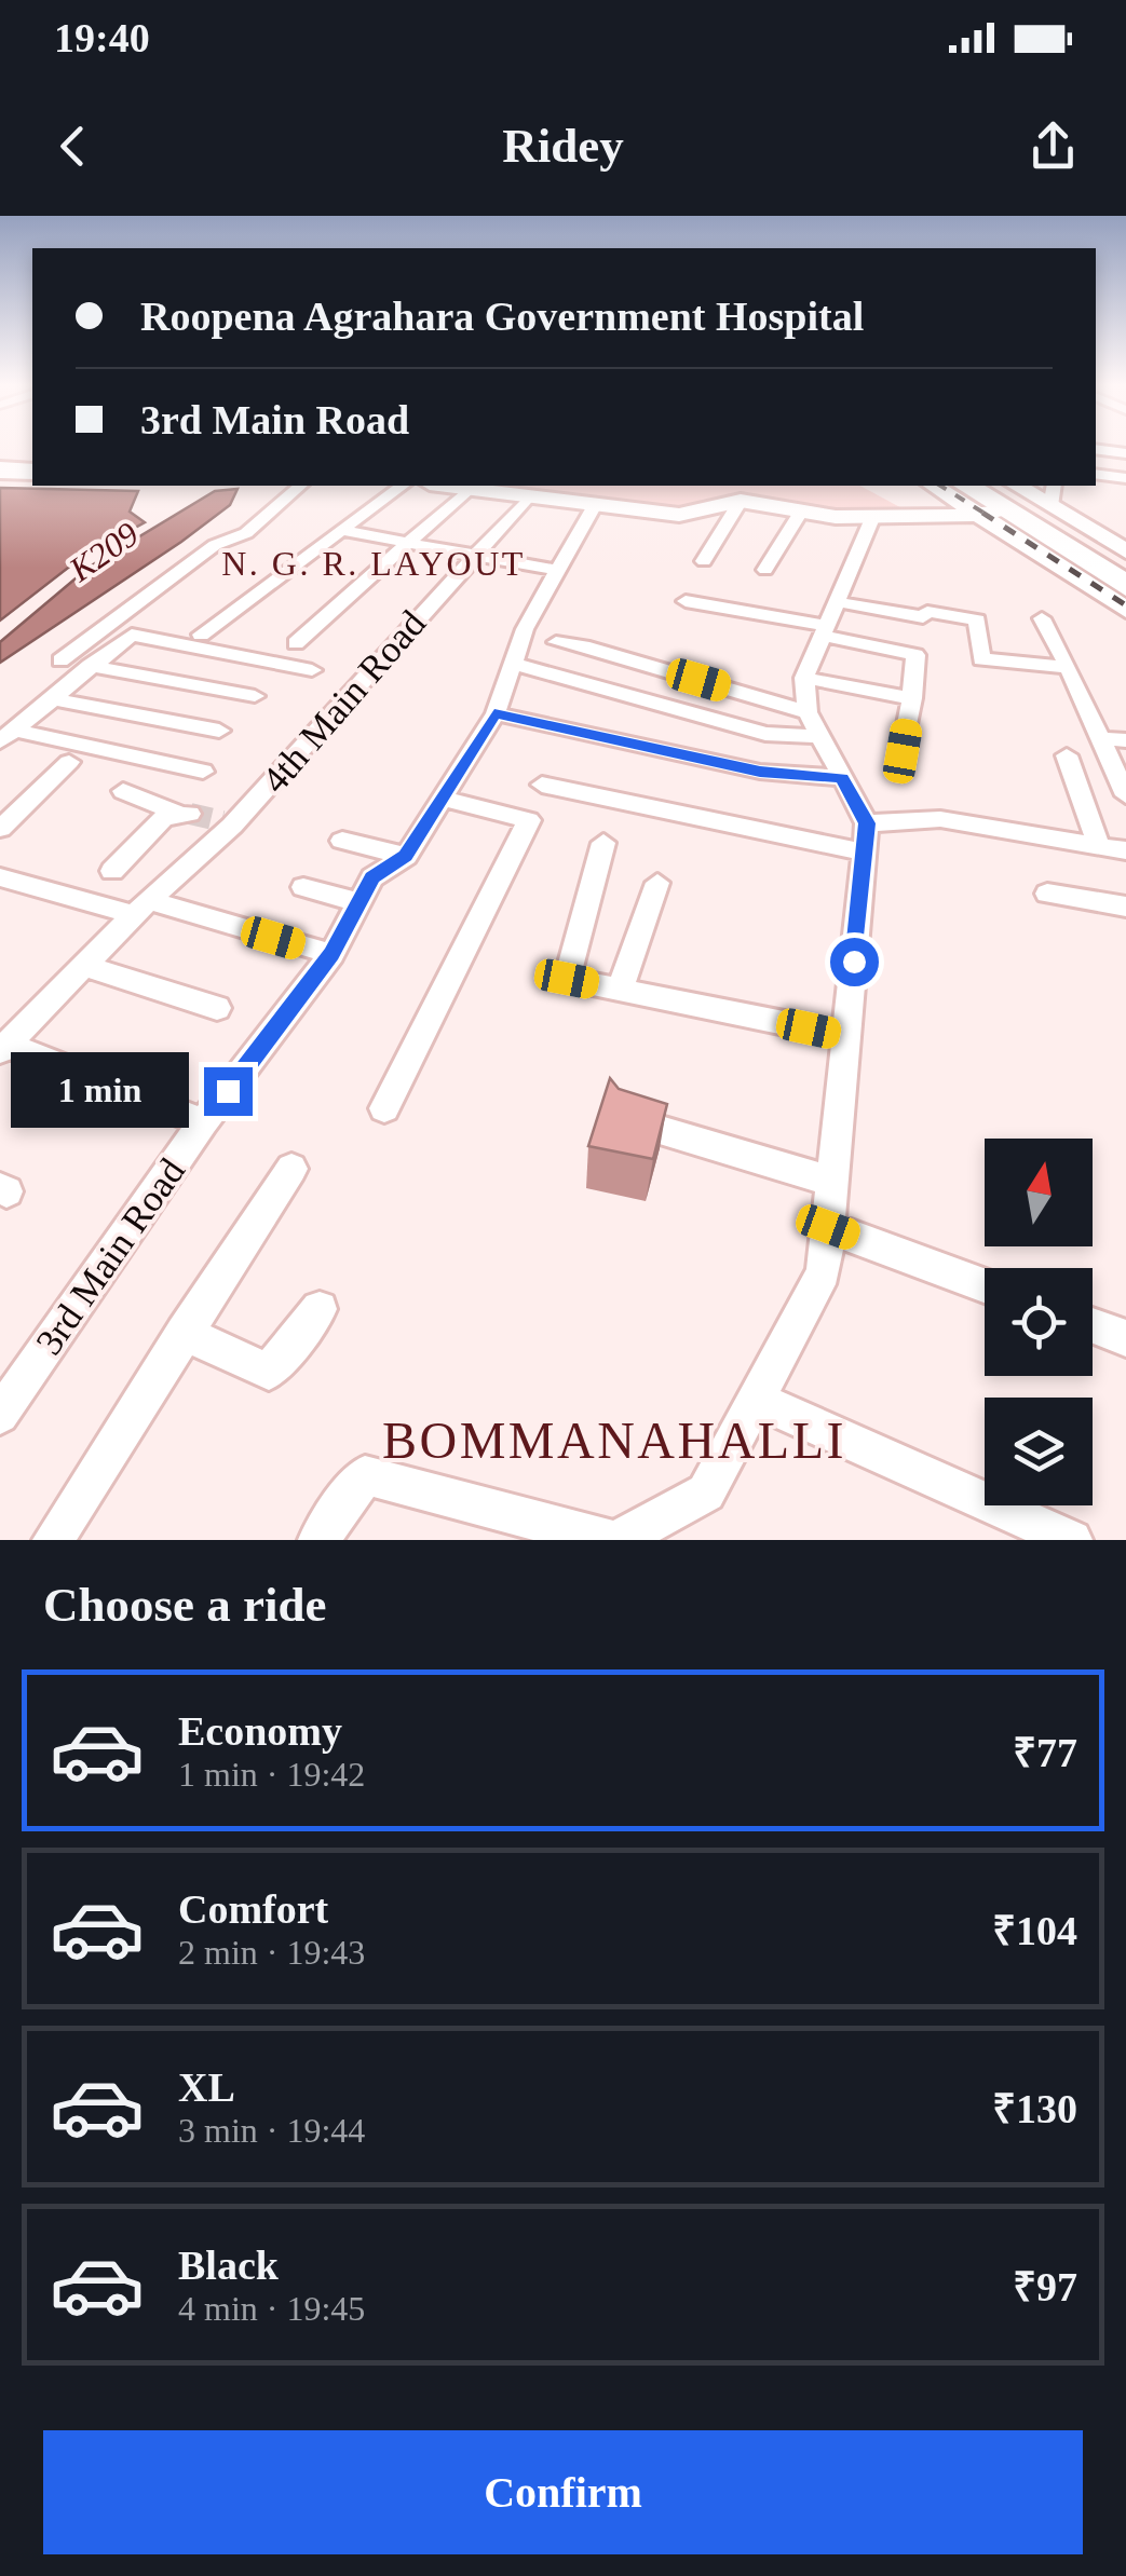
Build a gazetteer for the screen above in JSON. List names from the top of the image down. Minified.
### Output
{"streets":{"street":["4th Main Road","3rd Main Road"]},"districts":["N. G. R. LAYOUT","BOMMANAHALLI"],"water":["K209"],"north":"top","page":{"status":"19:40","header":"Ridey","banner":["Roopena Agrahara Government Hospital","3rd Main Road"],"bubble":"1 min","heading":"Choose a ride","list":[{"name":"Economy","note":"1 min · 19:42","value":"₹77"},{"name":"Comfort","note":"2 min · 19:43","value":"₹104"},{"name":"XL","note":"3 min · 19:44","value":"₹130"},{"name":"Black","note":"4 min · 19:45","value":"₹97"}],"buttons":"Confirm"}}
